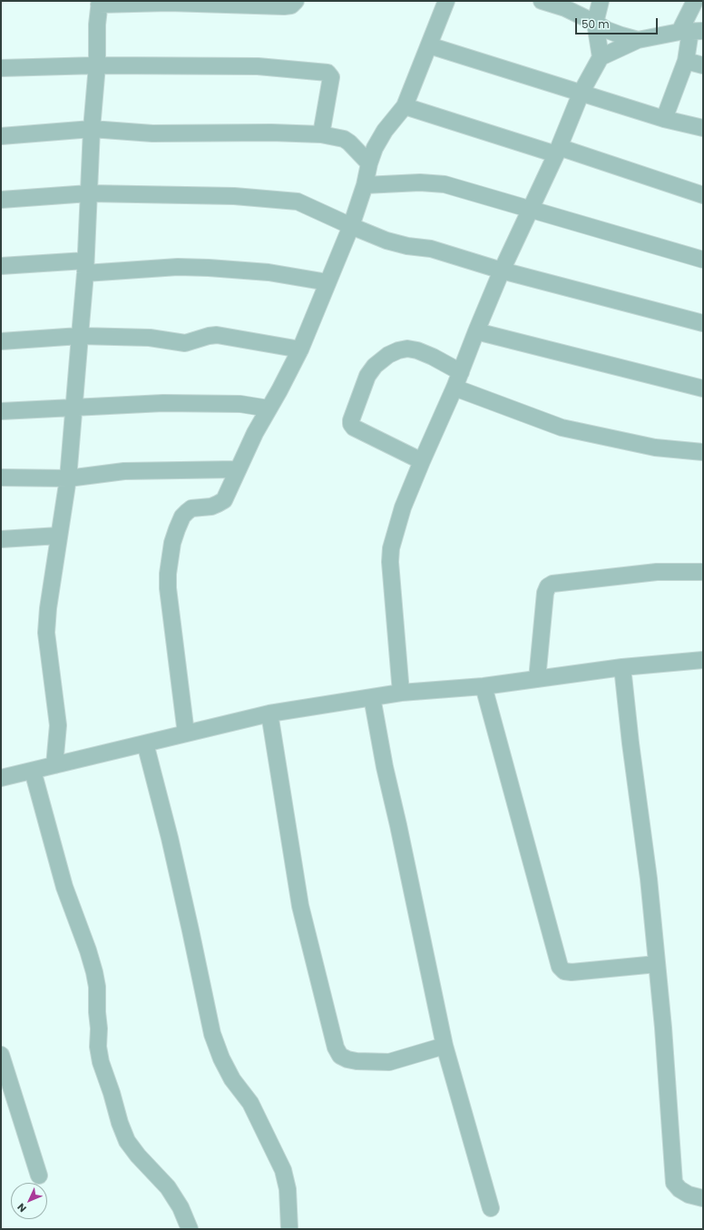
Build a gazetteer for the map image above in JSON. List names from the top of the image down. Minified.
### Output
{"scale_bar":"50 m","north":"bottom left"}
